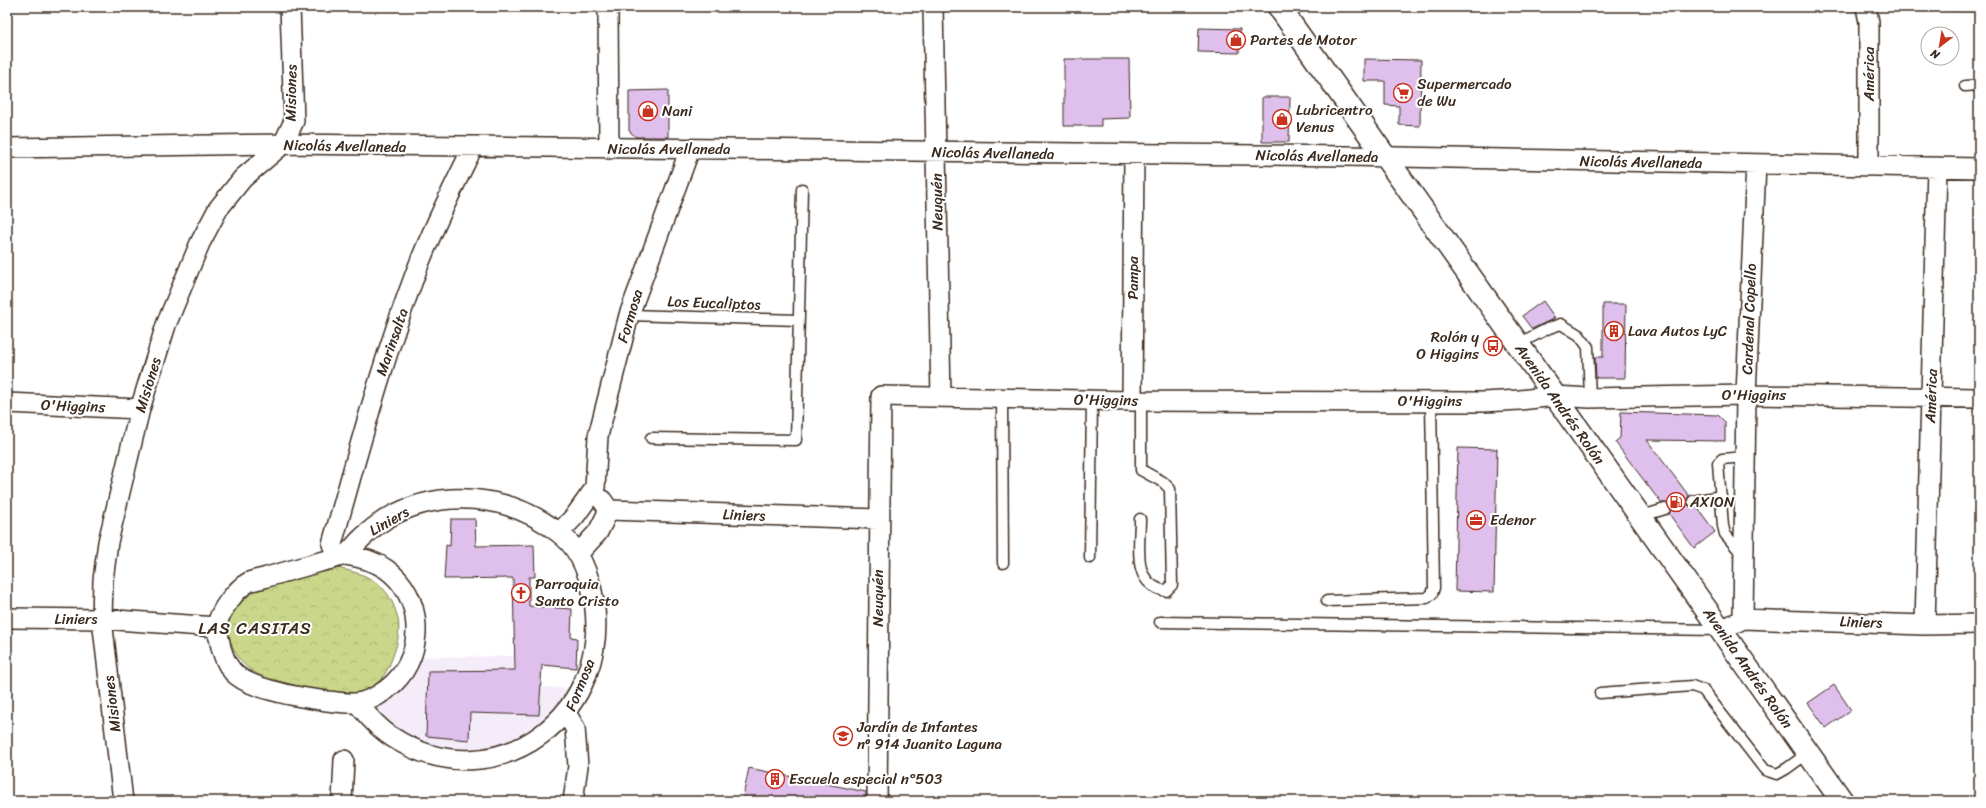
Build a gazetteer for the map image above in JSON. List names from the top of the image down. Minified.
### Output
{"streets":{"main road":["Avenida Andrés Rolón"],"street":["América","Misiones","Nicolás Avellaneda","Neuquén","Pampa","Formosa","Cardenal Copello","Marinsalta","O'Higgins","Liniers"],"lane":["Los Eucaliptos"]},"crossings":[["América","Nicolás Avellaneda"],["América","O'Higgins"],["América","Liniers"],["Misiones","Nicolás Avellaneda"],["Misiones","O'Higgins"],["Misiones","Liniers"],["Nicolás Avellaneda","Neuquén"],["Nicolás Avellaneda","Pampa"],["Nicolás Avellaneda","Formosa"],["Nicolás Avellaneda","Cardenal Copello"],["Nicolás Avellaneda","Marinsalta"],["Nicolás Avellaneda","Avenida Andrés Rolón"],["Neuquén","O'Higgins"],["Neuquén","Liniers"],["Pampa","O'Higgins"],["Los Eucaliptos","Formosa"],["Formosa","Liniers"],["Cardenal Copello","O'Higgins"],["Cardenal Copello","Liniers"],["Marinsalta","Liniers"],["O'Higgins","Avenida Andrés Rolón"]],"districts":["LAS CASITAS"],"places":{"shop":["Partes de Motor","Nani","Lubricentro Venus"],"supermarket":["Supermercado de Wu"],"building":["Lava Autos LyC","Escuela especial n°503"],"bus stop":["Rolón y O Higgins"],"fuel station":["AXION"],"office":["Edenor"],"church":["Parroquia Santo Cristo"],"school or university":["Jardín de Infantes nº 914 Juanito Laguna"]},"north":"bottom left"}
